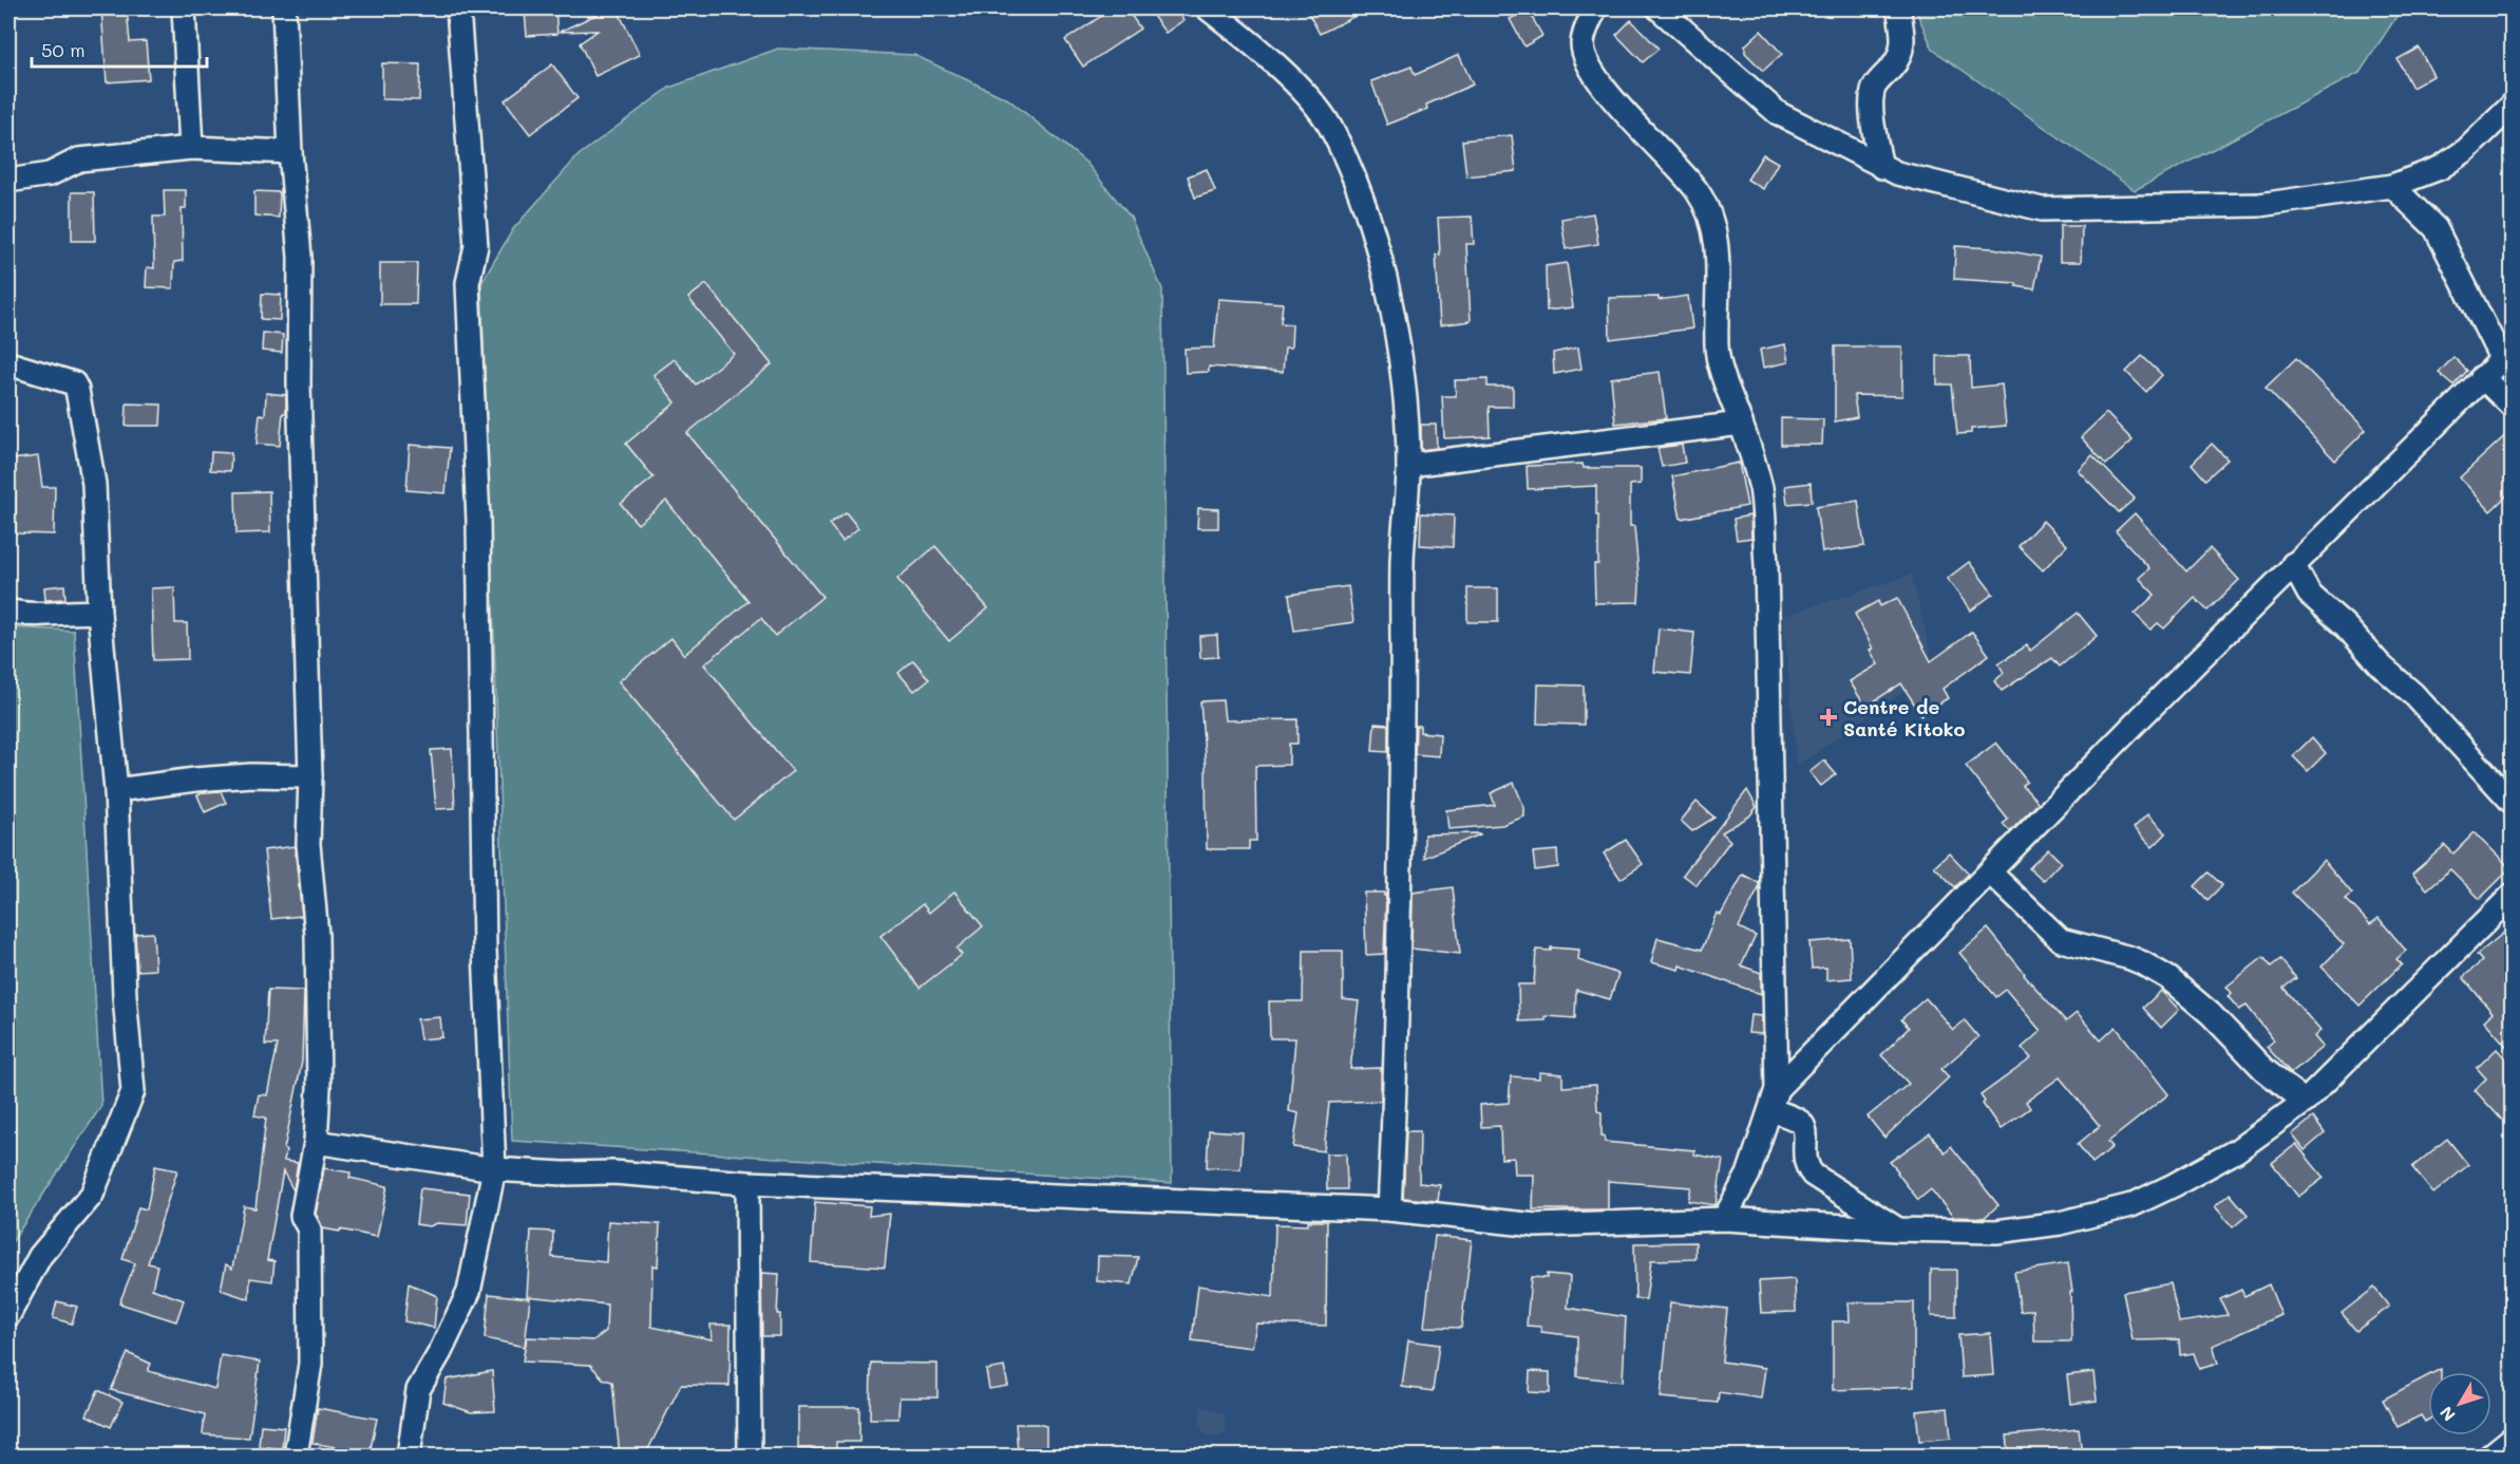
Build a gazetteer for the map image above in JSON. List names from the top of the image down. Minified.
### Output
{"places":{"health":["Centre de Santé Kitoko"]},"scale_bar":"50 m","north":"bottom left"}
